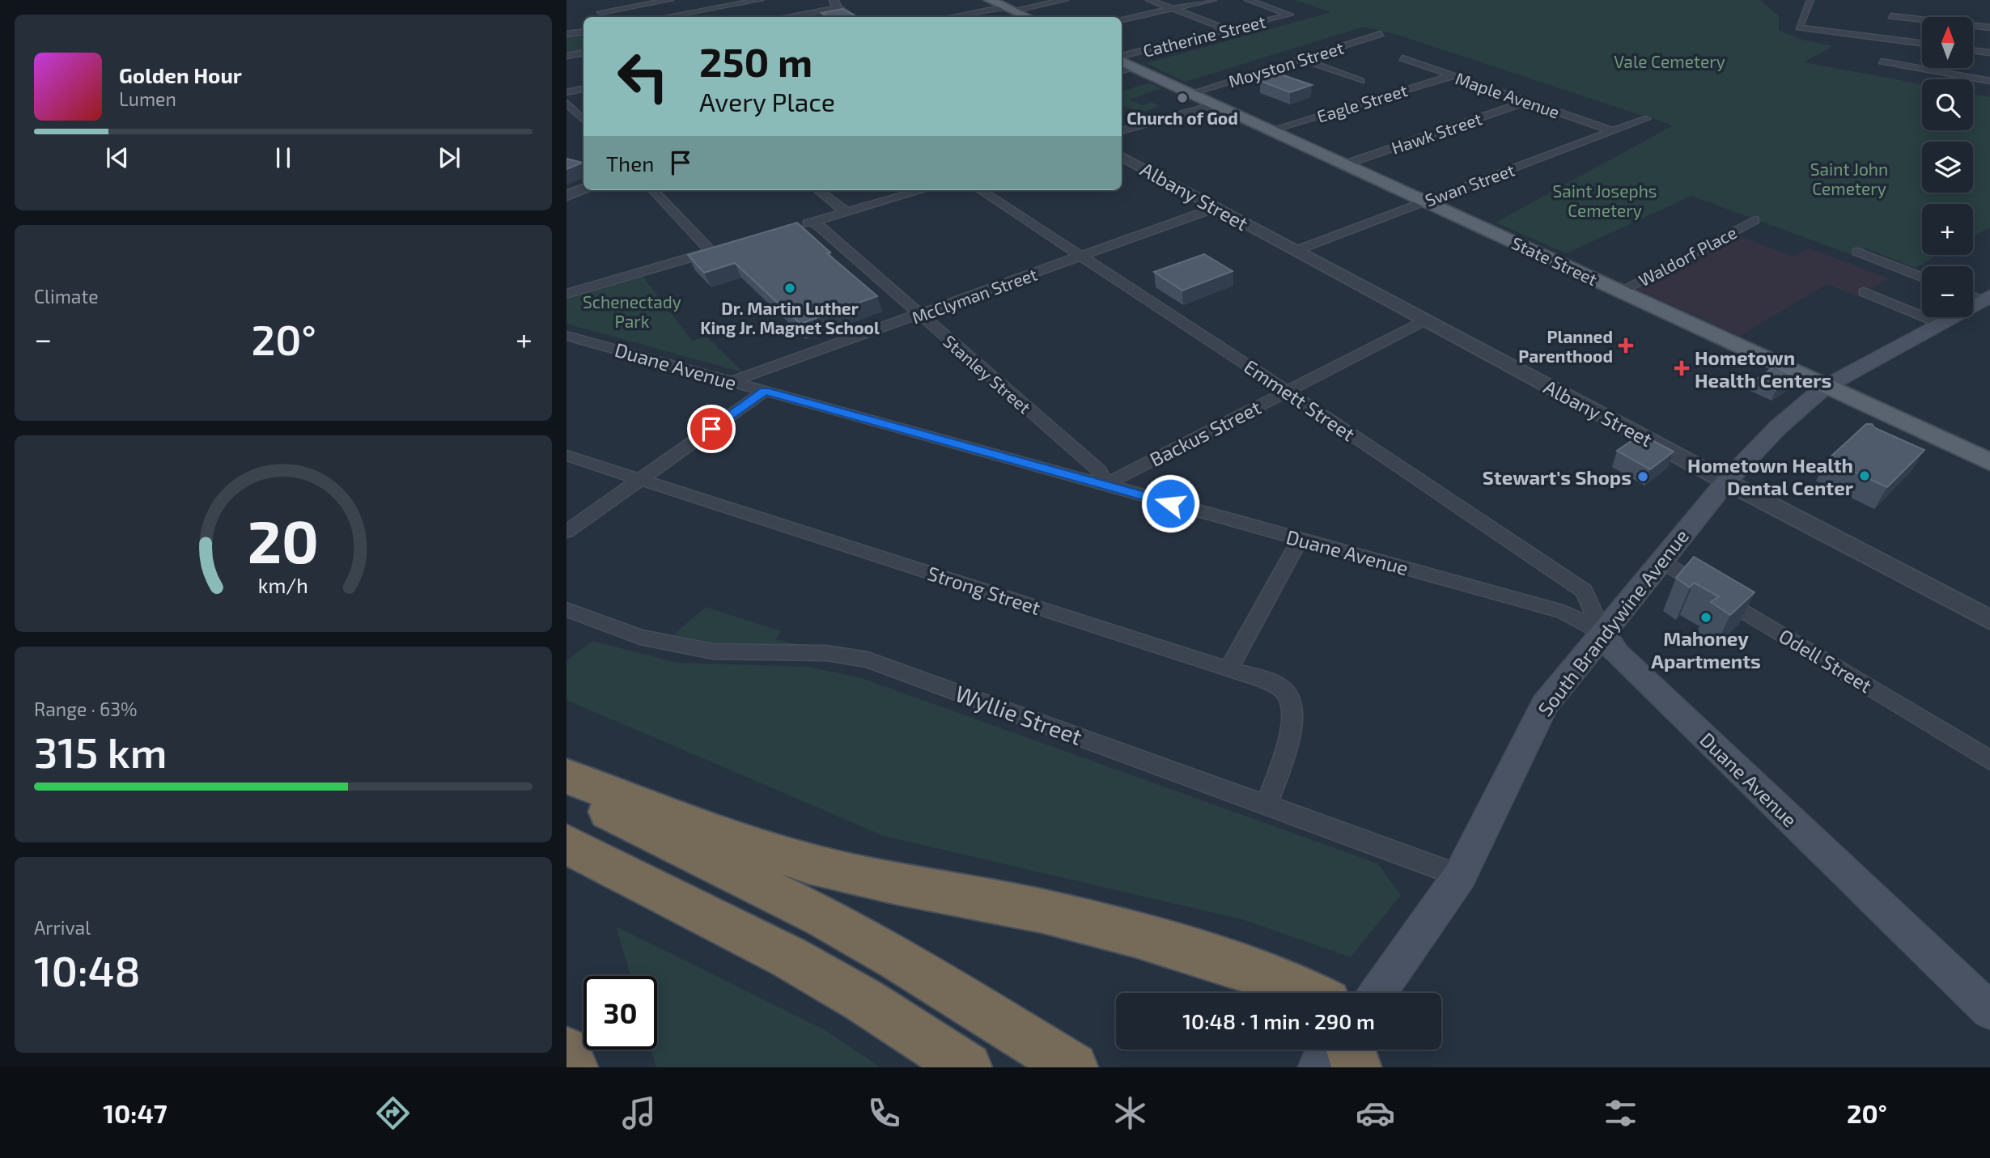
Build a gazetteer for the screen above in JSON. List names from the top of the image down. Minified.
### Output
{"streets":{"main road":["State Street","Duane Avenue","South Brandywine Avenue"],"street":["Catherine Street","Moyston Street","Maple Avenue","Eagle Street","Hawk Street","Swan Street","Albany Street","Waldorf Place","McClyman Street","Stanley Street","Emmett Street","Backus Street","Strong Street","Odell Street","Wyllie Street"]},"crossings":[["Moyston Street","State Street"],["Maple Avenue","Eagle Street"],["Maple Avenue","Hawk Street"],["Maple Avenue","Swan Street"],["Eagle Street","State Street"],["Hawk Street","State Street"],["Swan Street","Albany Street"],["Swan Street","State Street"],["Albany Street","McClyman Street"],["Albany Street","Backus Street"],["Albany Street","South Brandywine Avenue"],["Waldorf Place","State Street"],["State Street","South Brandywine Avenue"],["McClyman Street","Duane Avenue"],["McClyman Street","Stanley Street"],["McClyman Street","Emmett Street"],["Duane Avenue","Stanley Street"],["Duane Avenue","Emmett Street"],["Duane Avenue","Backus Street"],["Duane Avenue","South Brandywine Avenue"],["Stanley Street","Backus Street"],["Emmett Street","Backus Street"],["Emmett Street","South Brandywine Avenue"],["Strong Street","Wyllie Street"],["South Brandywine Avenue","Odell Street"],["South Brandywine Avenue","Wyllie Street"]],"parks":["Vale Cemetery","Saint John Cemetery","Saint Josephs Cemetery","Schenectady Park"],"places":{"other":["Church of God","Dr. Martin Luther King Jr. Magnet School","Hometown Health Dental Center","Stewart's Shops","Mahoney Apartments"],"health":["Planned Parenthood","Hometown Health Centers"]},"north":"top","page":{"map_buttons":["+","−"],"turn":["250 m","Avery Place"],"song":["Golden Hour","Lumen"],"then":"Then","tile":["Climate",["Range · 63%","315 km"],["Arrival","10:48"]],"heat":["−","20°","+"],"limit":"30","trip":"10:48 · 1 min · 290 m","tabs":["10:47","20°"],"gauge":["20","km/h"]}}
